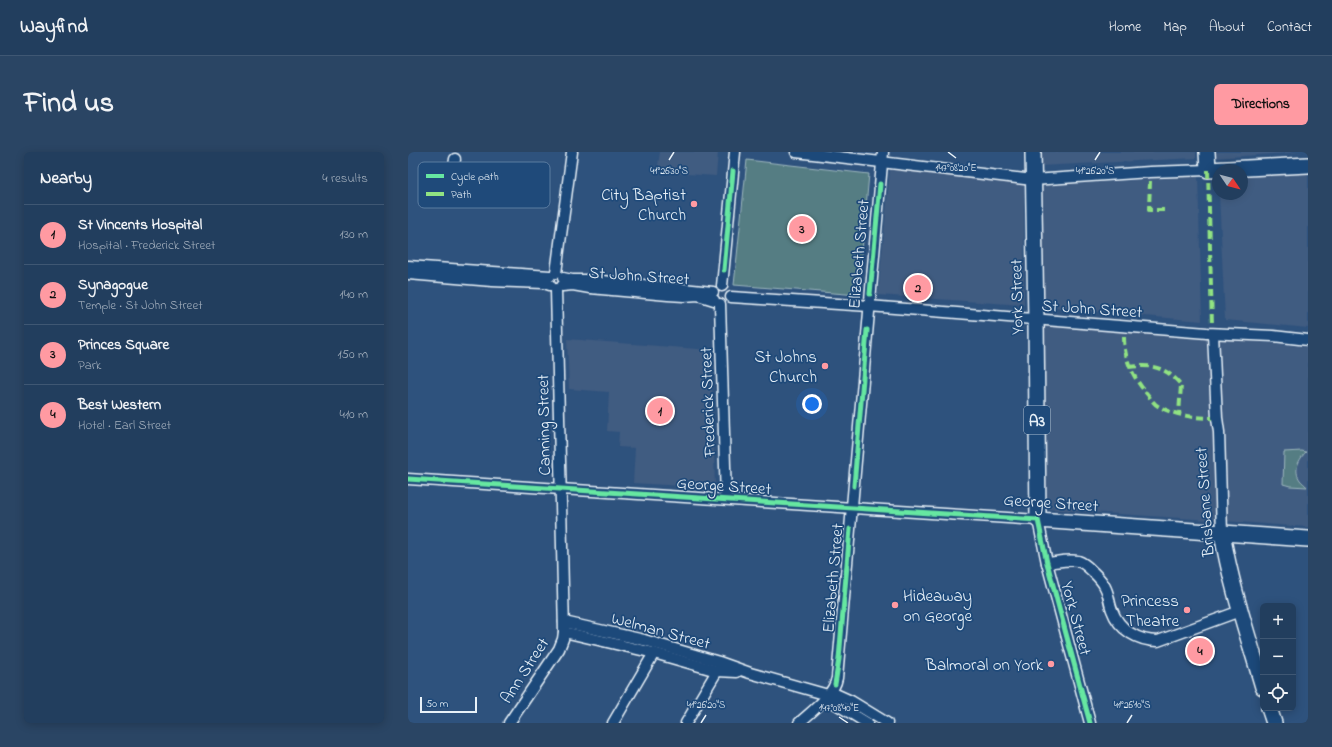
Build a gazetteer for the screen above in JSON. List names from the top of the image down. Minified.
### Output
{"streets":{"highway":["York Street","A3","George Street","Brisbane Street"],"street":["Elizabeth Street","St John Street","Frederick Street","Canning Street","Welman Street","Ann Street"]},"crossings":[["Elizabeth Street","St John Street"],["Elizabeth Street","George Street"],["Elizabeth Street","Welman Street"],["St John Street","York Street"],["St John Street","Frederick Street"],["St John Street","Canning Street"],["St John Street","Brisbane Street"],["York Street","George Street"],["Frederick Street","George Street"],["Canning Street","George Street"],["Canning Street","Welman Street"],["Canning Street","Ann Street"],["George Street","Brisbane Street"],["Welman Street","Ann Street"]],"places":["City Baptist Church","St Johns Church","Hideaway on George","Princess Theatre","Balmoral on York"],"legend":["Cycle path","Path"],"scale_bar":"50 m","north":"bottom right","page":{"header":"Wayfind","nav":["Home","Map","About","Contact"],"title":"Find us","buttons":"Directions","heading":["Nearby","4 results"],"list":[{"mark":"1","name":"St Vincents Hospital","note":"Hospital · Frederick Street","value":"130 m"},{"mark":"2","name":"Synagogue","note":"Temple · St John Street","value":"140 m"},{"mark":"3","name":"Princes Square","note":"Park","value":"150 m"},{"mark":"4","name":"Best Western","note":"Hotel · Earl Street","value":"410 m"}],"pins":["3","2","1","4"],"map_buttons":["+","−"],"scale":"50 m"},"coordinates":["147°08'20\"E","41°26'30\"S","41°26'20\"S","41°26'10\"S","147°08'40\"E"]}
